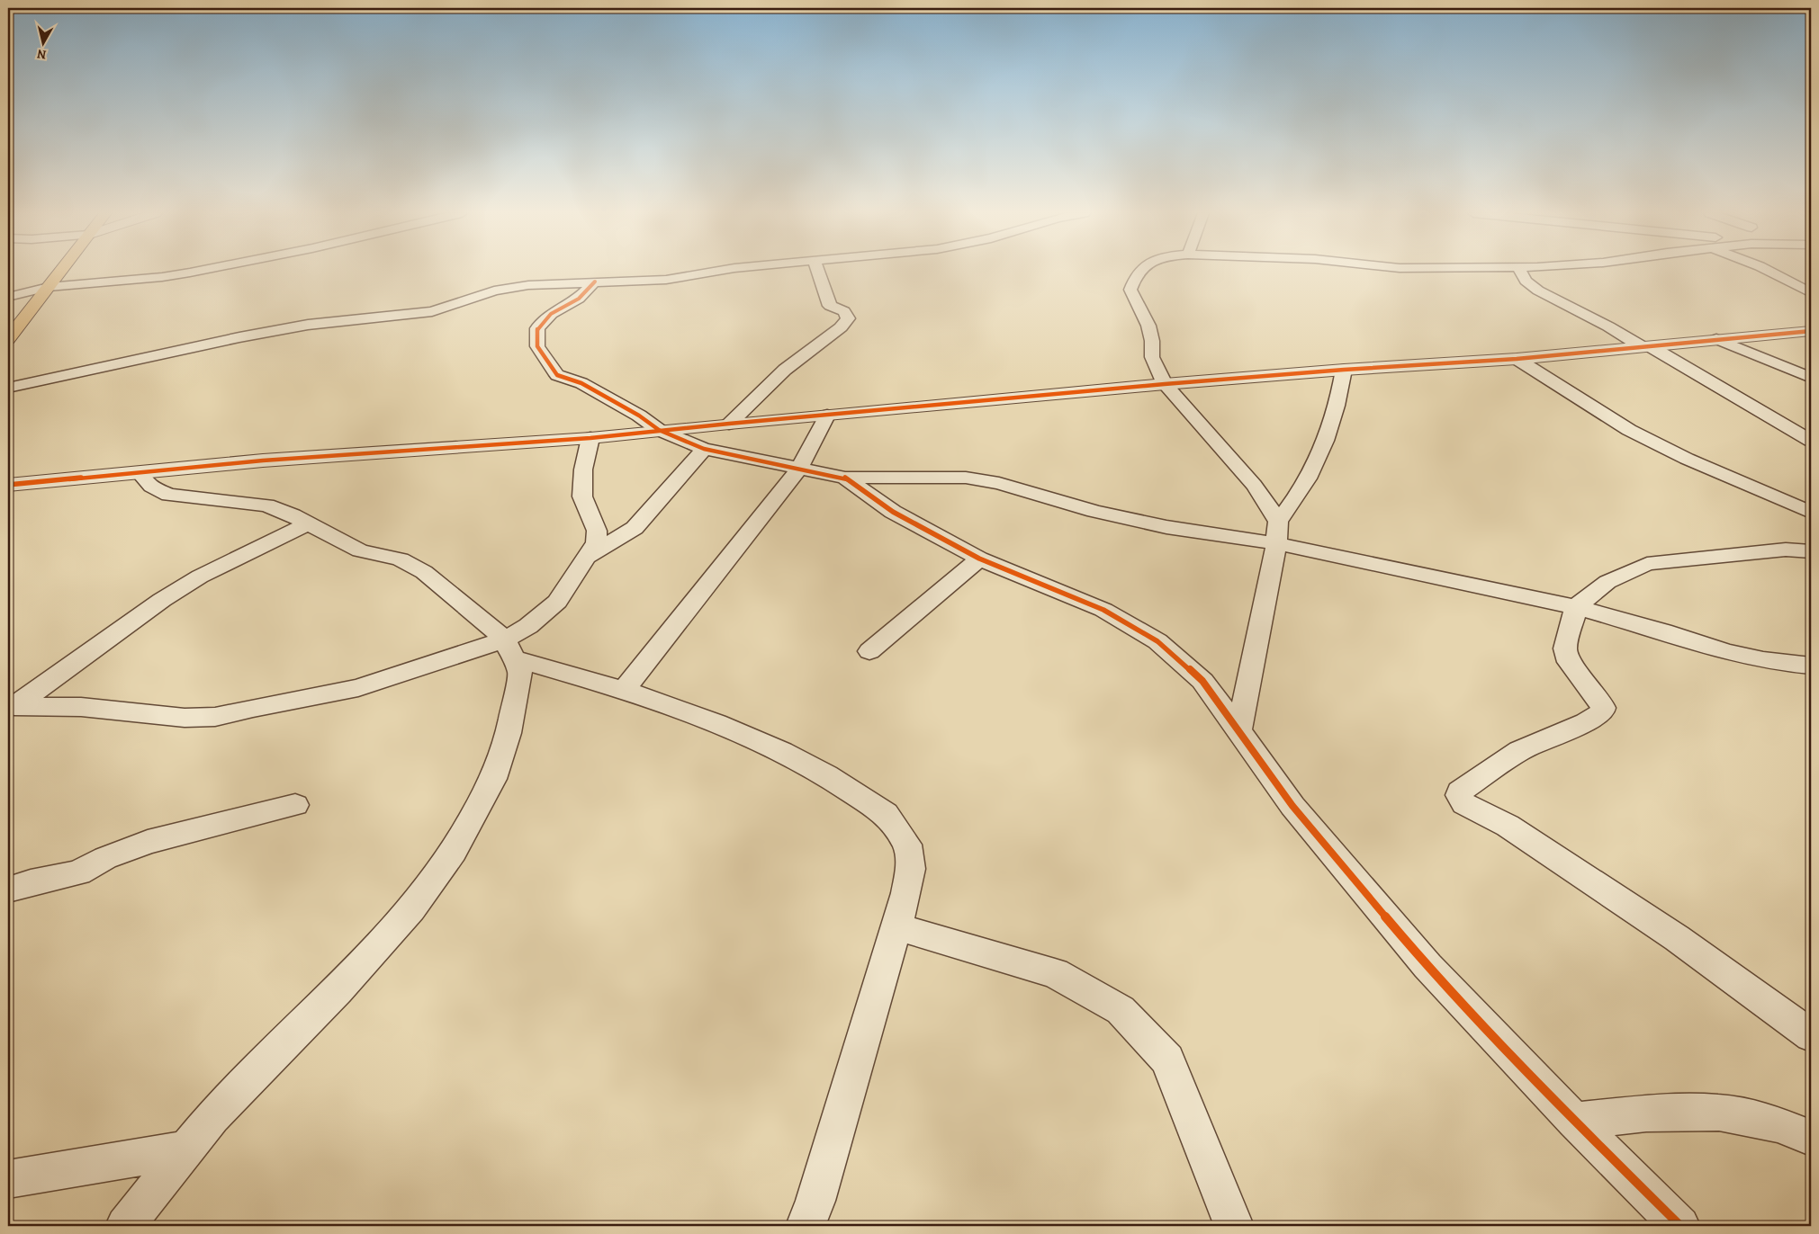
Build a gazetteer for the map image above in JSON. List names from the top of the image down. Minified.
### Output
{"north":"bottom"}
